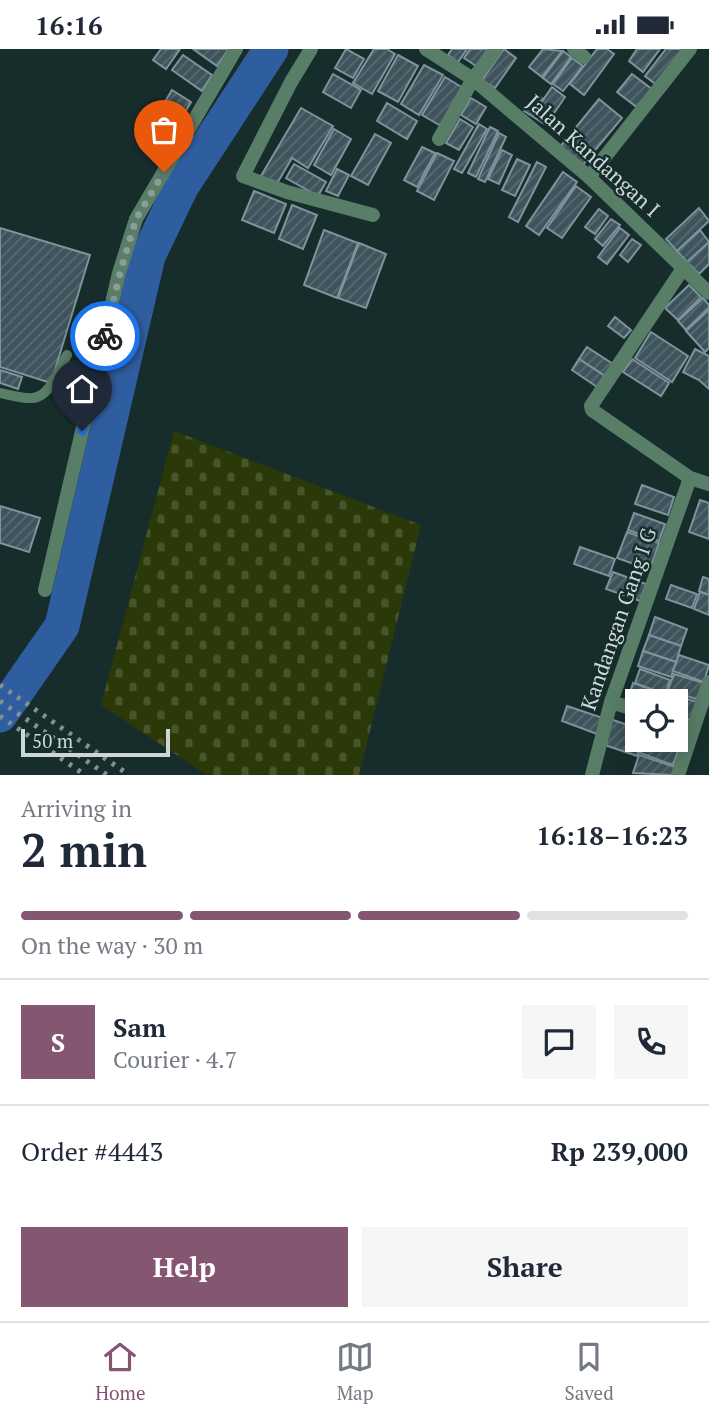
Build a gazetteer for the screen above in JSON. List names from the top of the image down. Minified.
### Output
{"streets":{"street":["Jalan Kandangan I","Kandangan Gang I G"]},"scale_bar":"50 m","page":{"status":"16:16","scale":"50 m","heading":["2 min","Arriving in","16:18–16:23"],"panel":["Sam","Courier · 4.7","Order #4443","Rp 239,000"],"bar":"On the way · 30 m","round":"S","buttons":["Help","Share"],"tabs":["Home","Map","Saved"]}}
